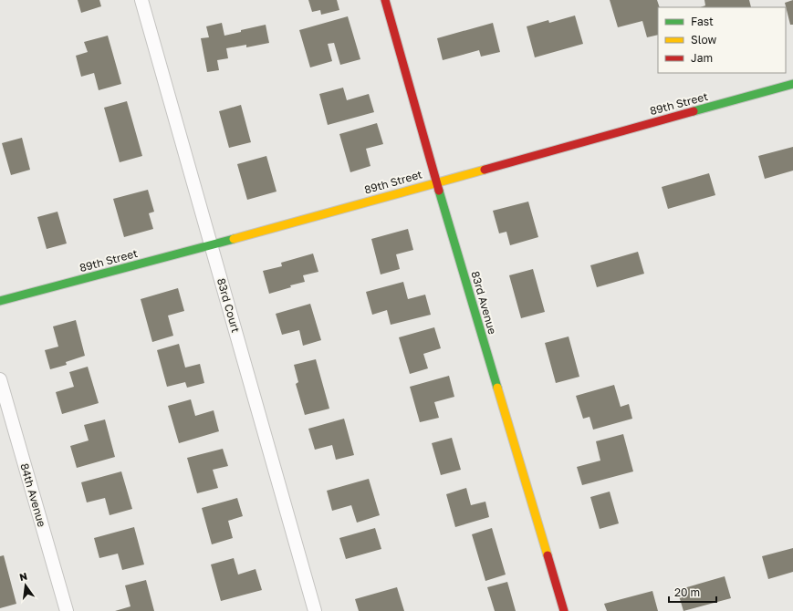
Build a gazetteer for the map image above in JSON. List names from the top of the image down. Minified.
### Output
{"streets":{"street":["89th Street","83rd Avenue","83rd Court","84th Avenue"]},"crossings":[["89th Street","83rd Avenue"],["89th Street","83rd Court"]],"legend":["Fast","Slow","Jam"],"scale_bar":"20 m","north":"top"}
